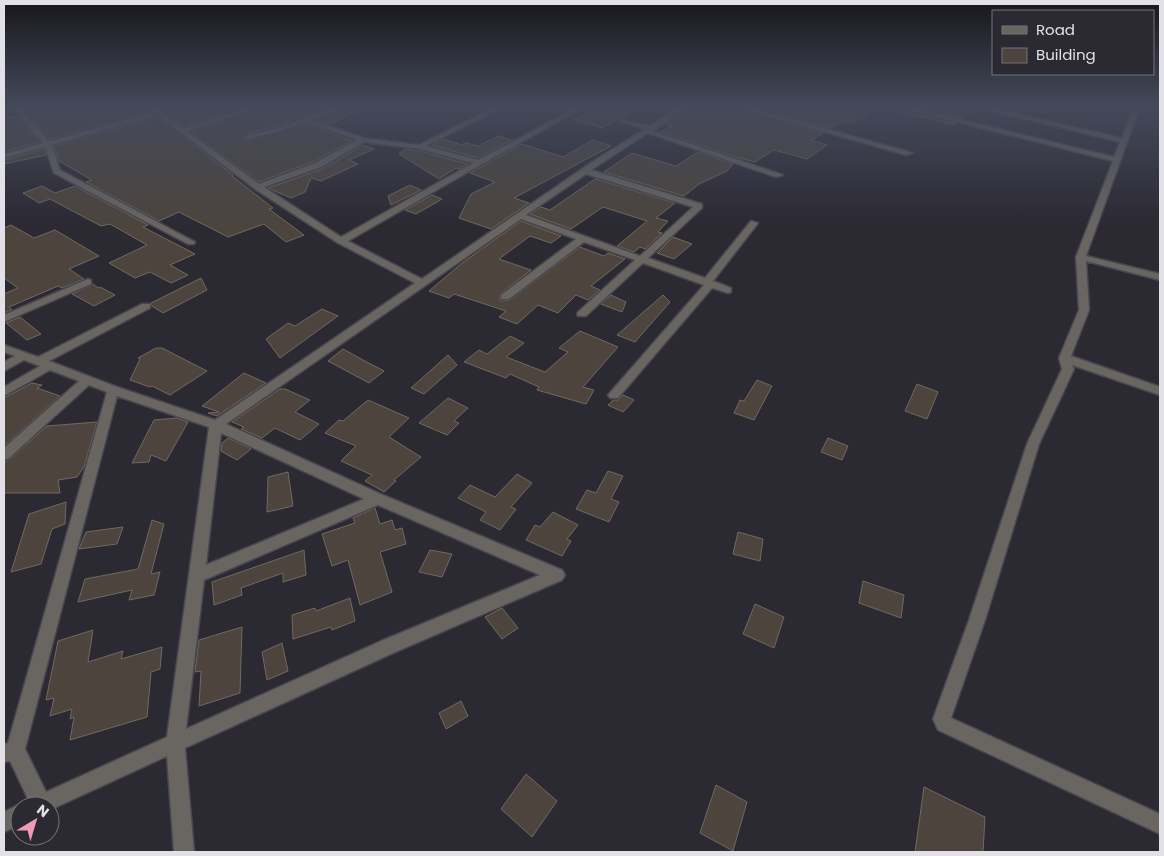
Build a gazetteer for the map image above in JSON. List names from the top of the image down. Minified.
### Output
{"legend":["Road","Building"],"north":"top right"}
